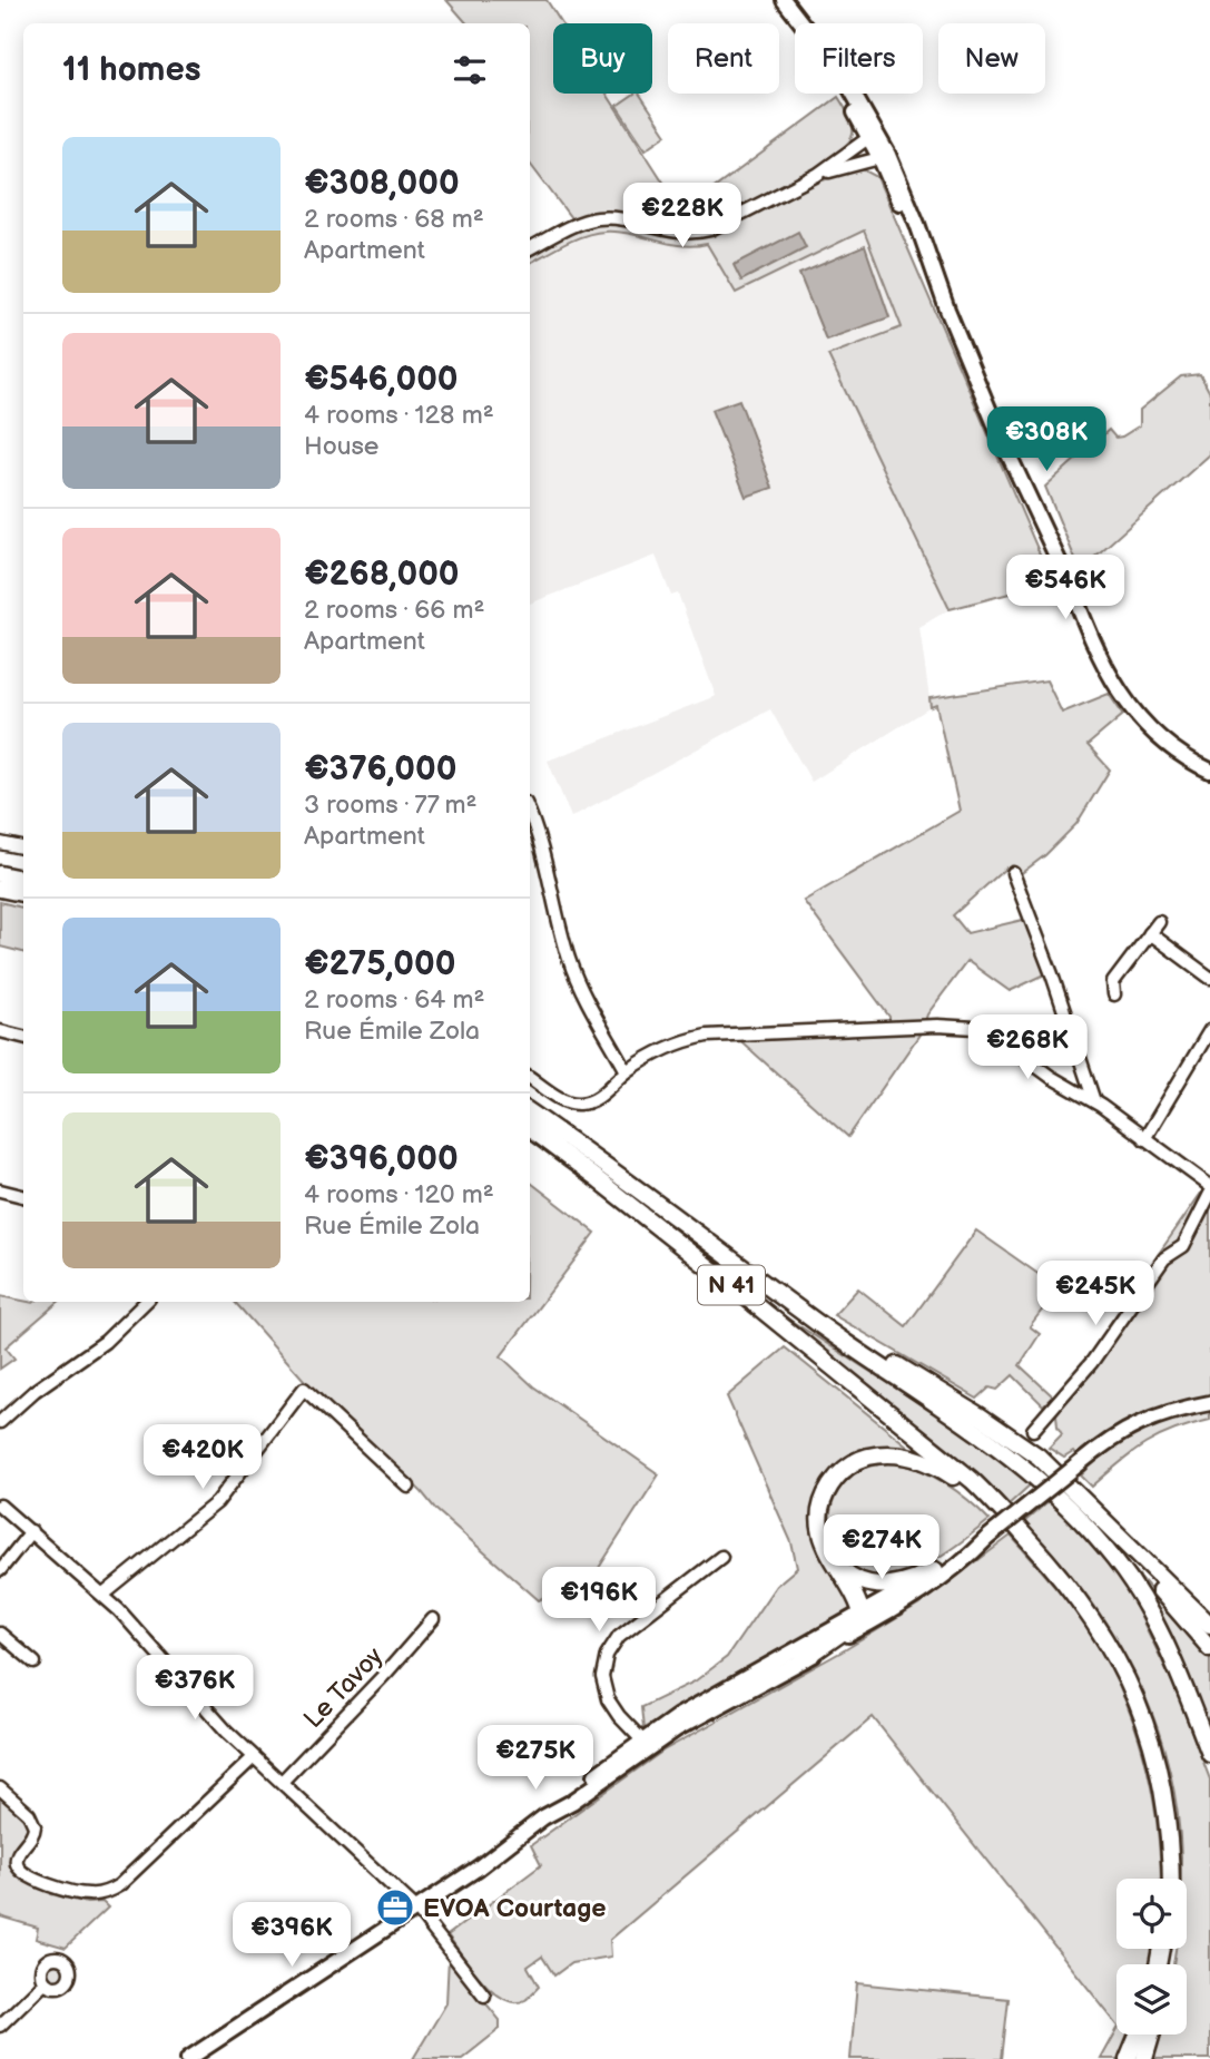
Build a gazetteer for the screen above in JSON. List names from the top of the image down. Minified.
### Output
{"streets":{"highway":["N 41"],"street":["Le Tavoy"]},"places":{"office":["EVOA Courtage"]},"page":{"chip":["Buy","Rent","Filters","New"],"heading":"11 homes","list":[{"name":"€308,000","note":"2 rooms · 68 m² · Apartment"},{"name":"€546,000","note":"4 rooms · 128 m² · House"},{"name":"€268,000","note":"2 rooms · 66 m² · Apartment"},{"name":"€376,000","note":"3 rooms · 77 m² · Apartment"},{"name":"€275,000","note":"2 rooms · 64 m² · Rue Émile Zola"},{"name":"€396,000","note":"4 rooms · 120 m² · Rue Émile Zola"}],"price":["€228K","€308K","€546K","€268K","€245K","€420K","€274K","€196K","€376K","€275K","€396K"]}}
